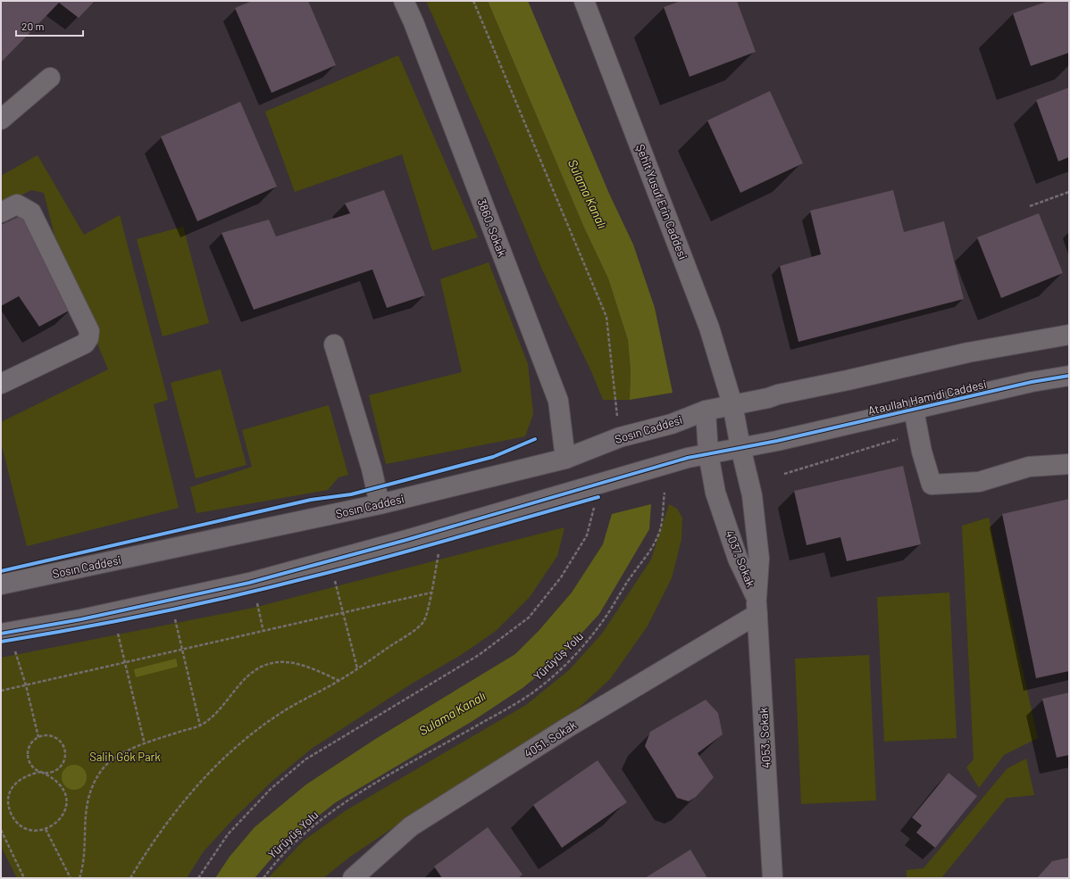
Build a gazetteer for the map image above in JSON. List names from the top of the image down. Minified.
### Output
{"streets":{"street":["Şehit Yusuf Erin Caddesi","3860. Sokak","Ataullah Hamidi Caddesi","Sosın Caddesi","4037. Sokak","4053. Sokak","4051. Sokak"],"path":["Yürüyüş Yolu"]},"crossings":[["Şehit Yusuf Erin Caddesi","Sosın Caddesi"],["Şehit Yusuf Erin Caddesi","4037. Sokak"],["3860. Sokak","Sosın Caddesi"],["Ataullah Hamidi Caddesi","4037. Sokak"],["Sosın Caddesi","4037. Sokak"],["4037. Sokak","4053. Sokak"],["4037. Sokak","4051. Sokak"],["4053. Sokak","4051. Sokak"]],"water":["Sulama Kanalı"],"parks":["Salih Gök Park"],"scale_bar":"20 m"}
